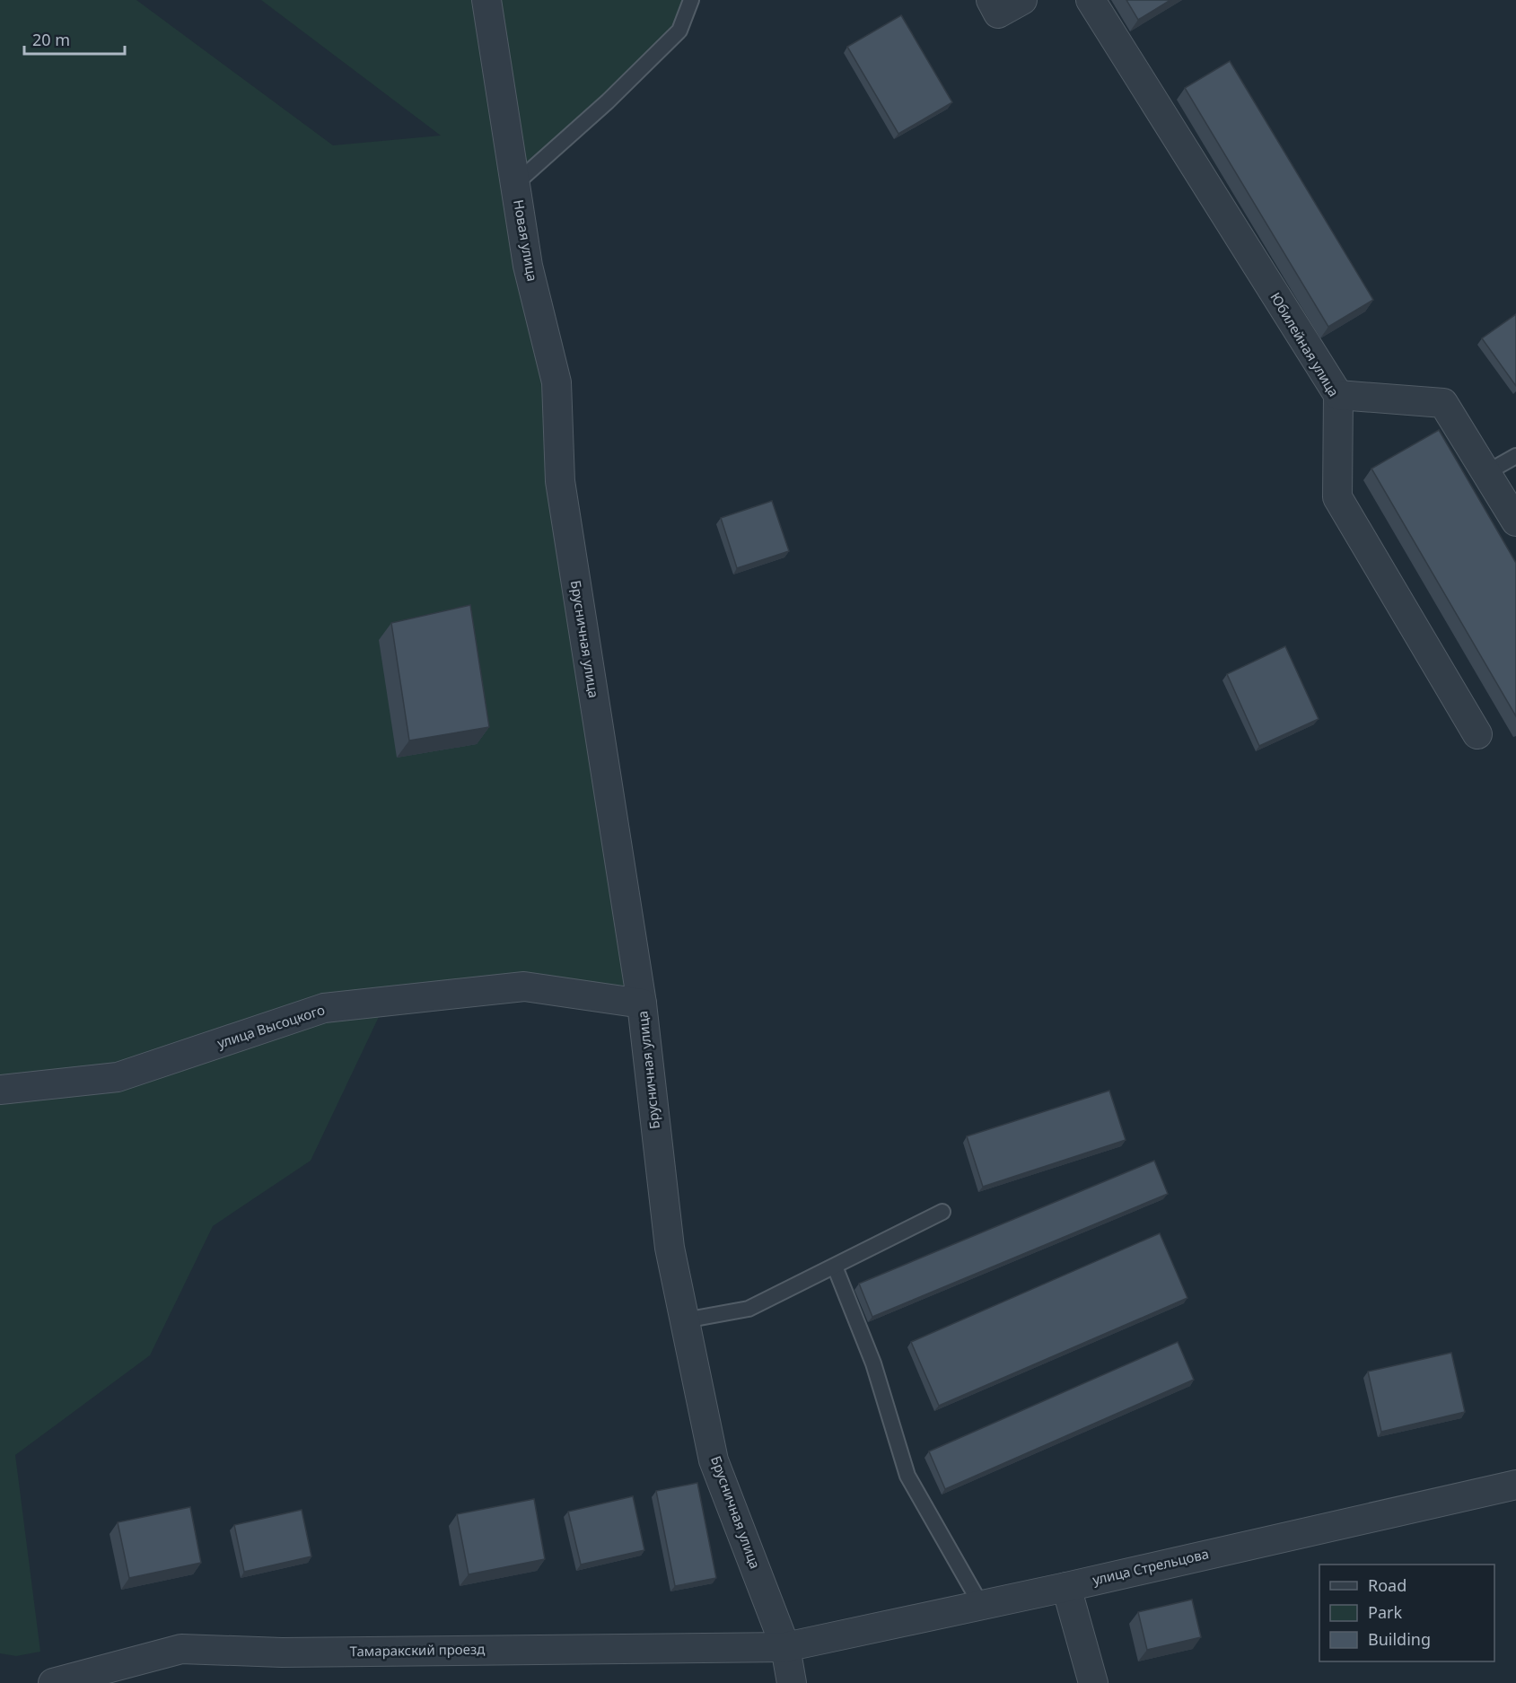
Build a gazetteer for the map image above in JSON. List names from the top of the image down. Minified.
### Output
{"streets":{"street":["Новая улица","Юбилейная улица","Брусничная улица","улица Высоцкого","улица Стрельцова","Тамаракский проезд"]},"crossings":[["Новая улица","Брусничная улица"],["Брусничная улица","улица Высоцкого"],["Брусничная улица","улица Стрельцова"],["Брусничная улица","Тамаракский проезд"],["улица Стрельцова","Тамаракский проезд"]],"legend":["Road","Park","Building"],"scale_bar":"20 m"}
